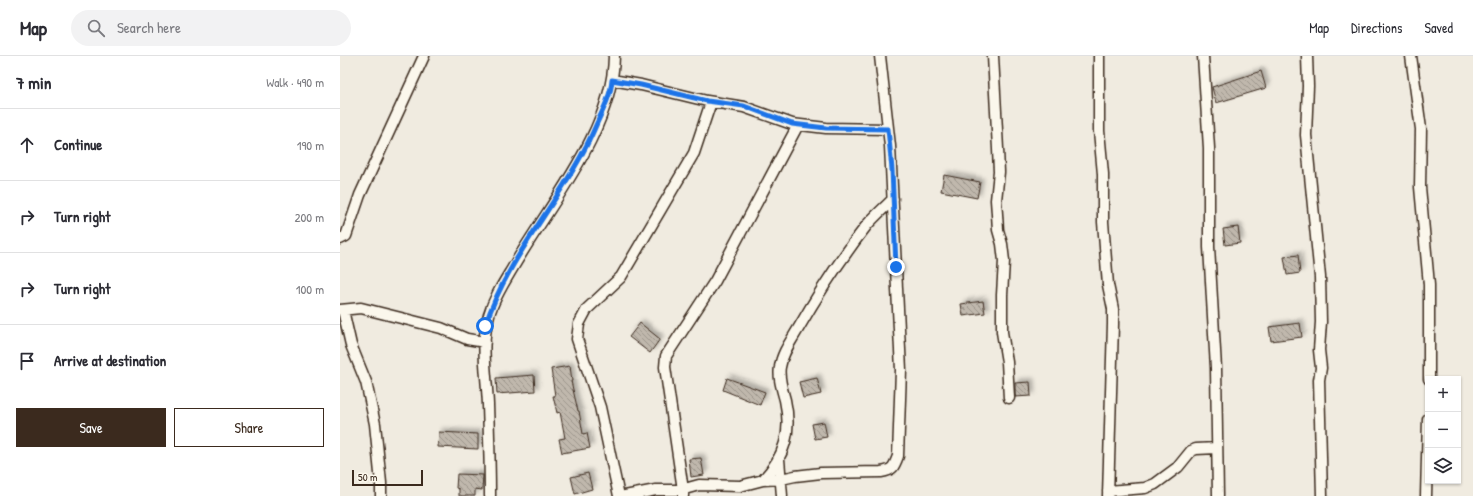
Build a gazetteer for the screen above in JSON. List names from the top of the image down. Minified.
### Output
{"scale_bar":"50 m","page":{"header":"Map","search":"Search here","nav":["Map","Directions","Saved"],"heading":["7 min","Walk · 490 m"],"list":[["Continue","190 m"],["Turn right","200 m"],["Turn right","100 m"],"Arrive at destination"],"map_buttons":["+","−"],"buttons":["Save","Share"],"scale":"50 m"}}
